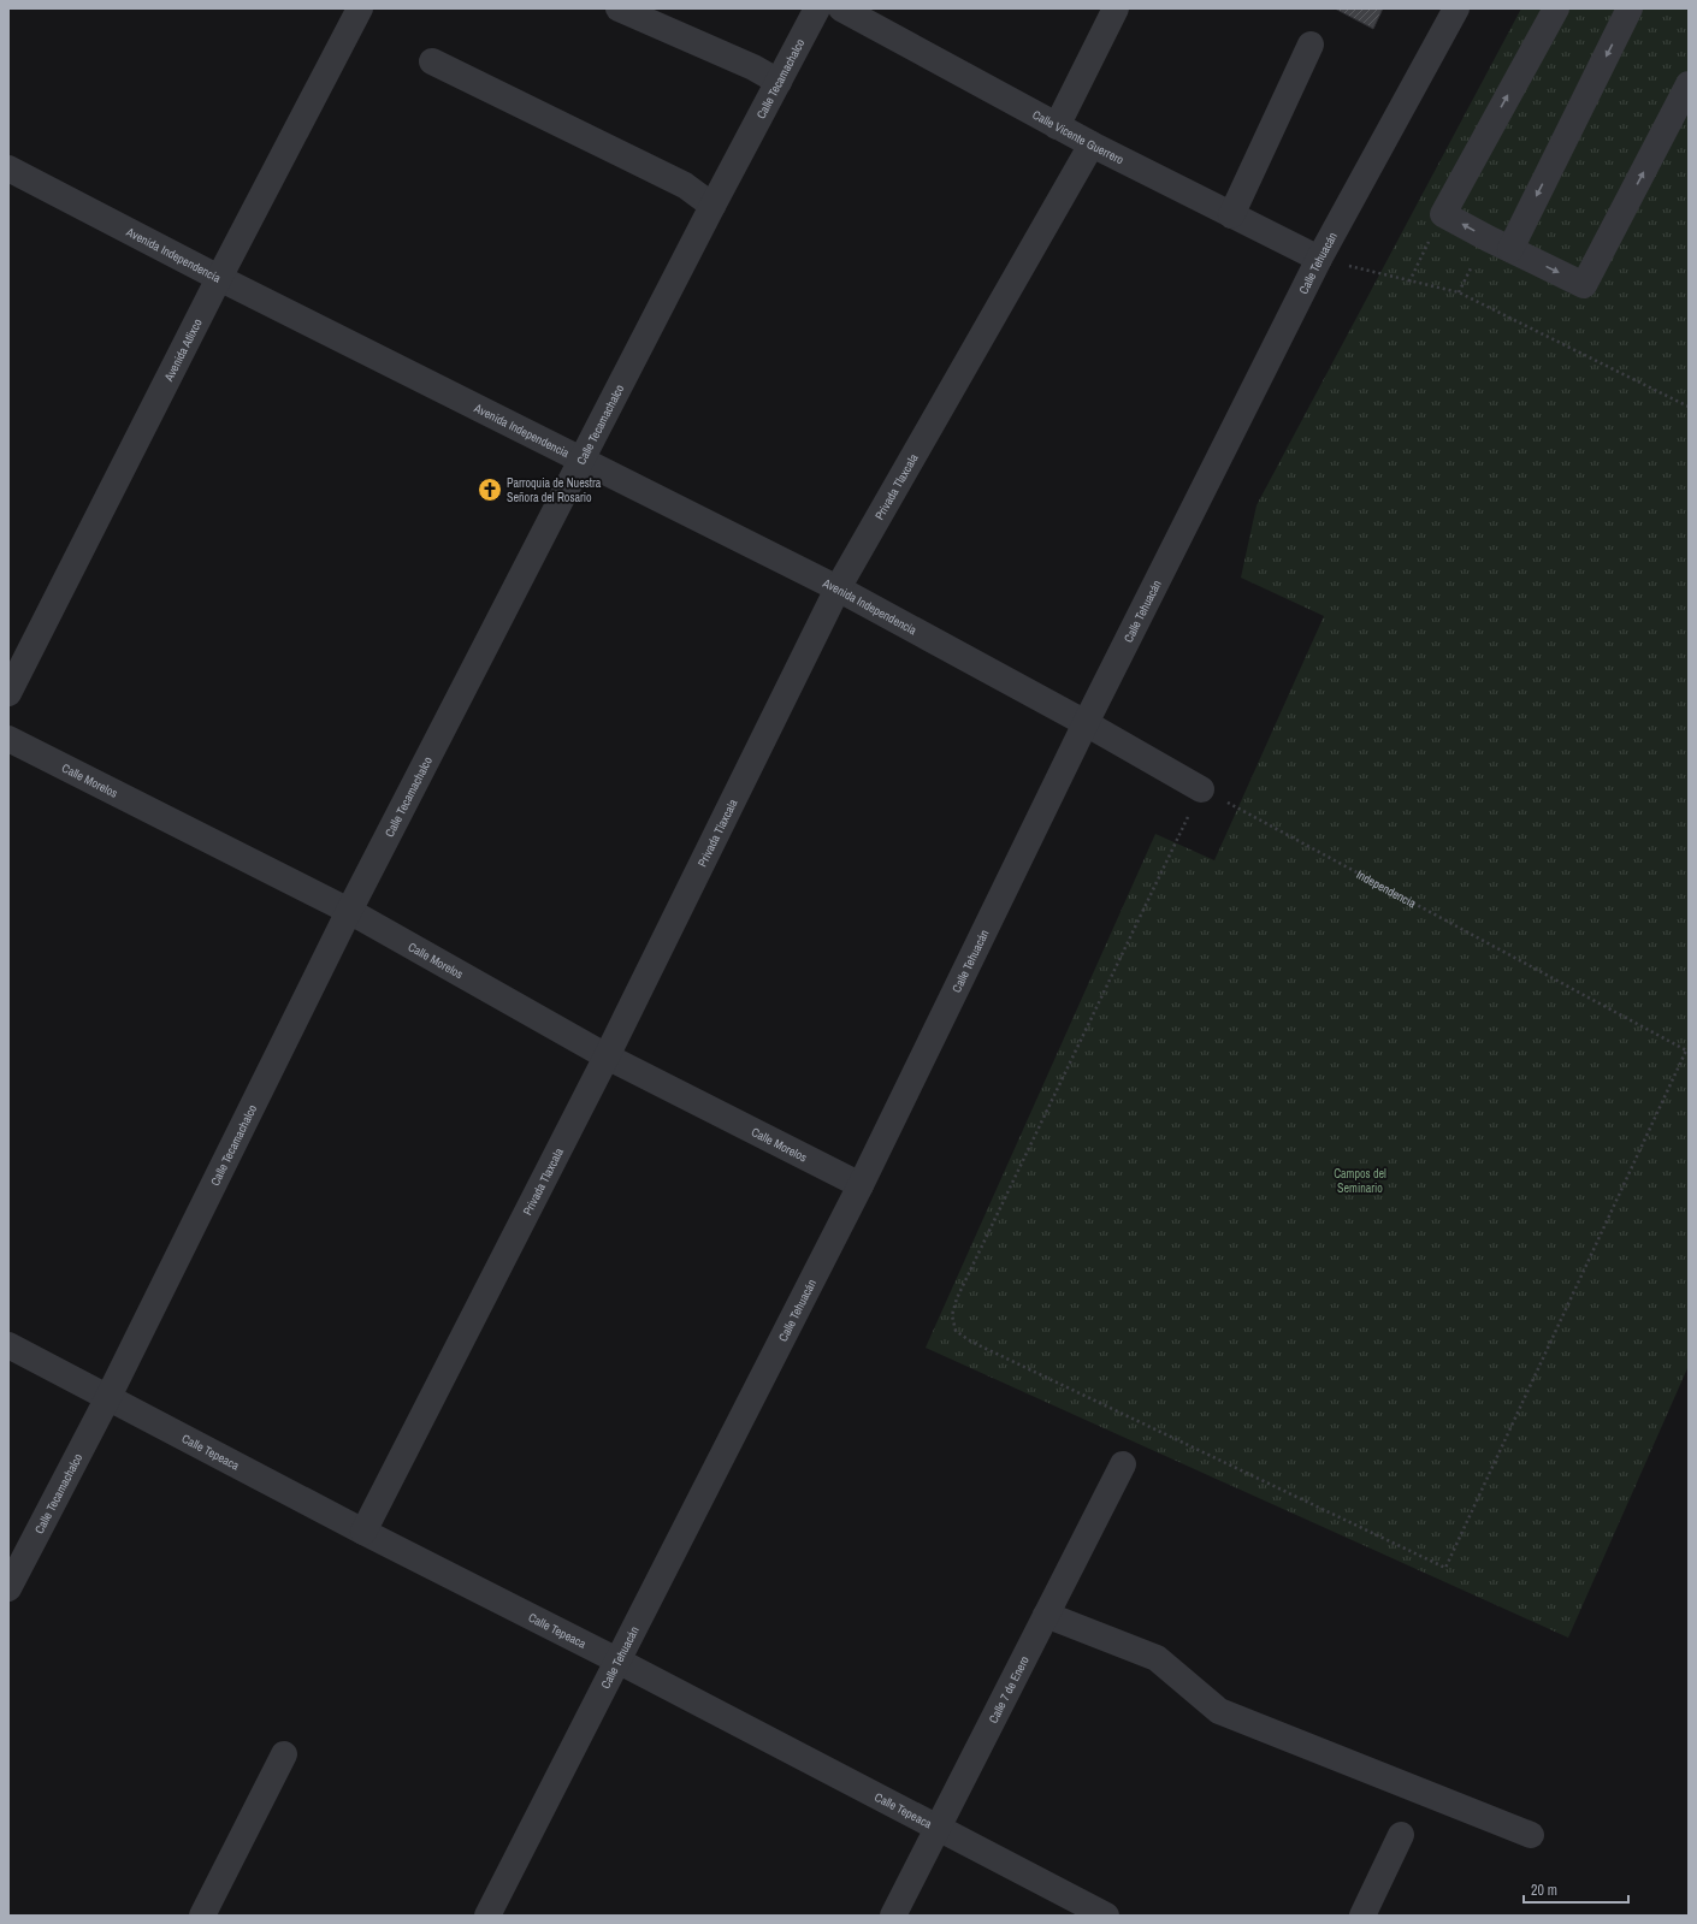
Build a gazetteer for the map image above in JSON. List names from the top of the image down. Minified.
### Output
{"streets":{"street":["Calle Tecamachalco","Calle Vicente Guerrero","Avenida Independencia","Calle Tehuacán","Avenida Atlixco","Privada Tlaxcala","Calle Morelos","Calle Tepeaca","Calle 7 de Enero"],"path":["Independencia"]},"crossings":[["Calle Tecamachalco","Avenida Independencia"],["Calle Tecamachalco","Calle Morelos"],["Calle Tecamachalco","Calle Tepeaca"],["Calle Vicente Guerrero","Calle Tehuacán"],["Calle Vicente Guerrero","Privada Tlaxcala"],["Avenida Independencia","Calle Tehuacán"],["Avenida Independencia","Avenida Atlixco"],["Avenida Independencia","Privada Tlaxcala"],["Calle Tehuacán","Calle Morelos"],["Calle Tehuacán","Calle Tepeaca"],["Privada Tlaxcala","Calle Morelos"],["Privada Tlaxcala","Calle Tepeaca"],["Calle Tepeaca","Calle 7 de Enero"]],"parks":["Campos del Seminario"],"places":{"church":["Parroquia de Nuestra Señora del Rosario"]},"scale_bar":"20 m"}
